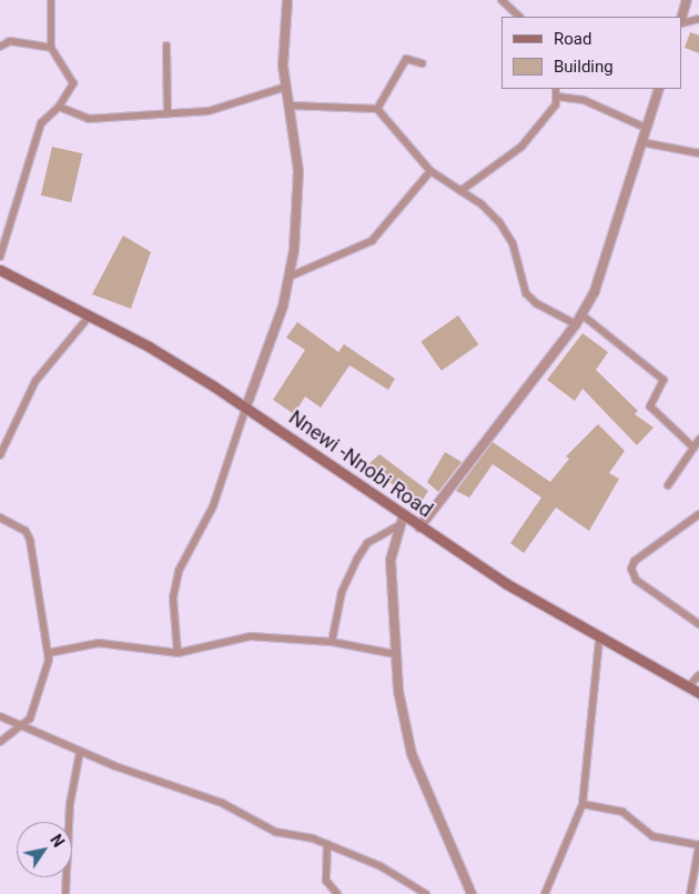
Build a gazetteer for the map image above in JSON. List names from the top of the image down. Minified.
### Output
{"streets":{"main road":["Nnewi -Nnobi Road"]},"legend":["Road","Building"],"north":"top right"}
